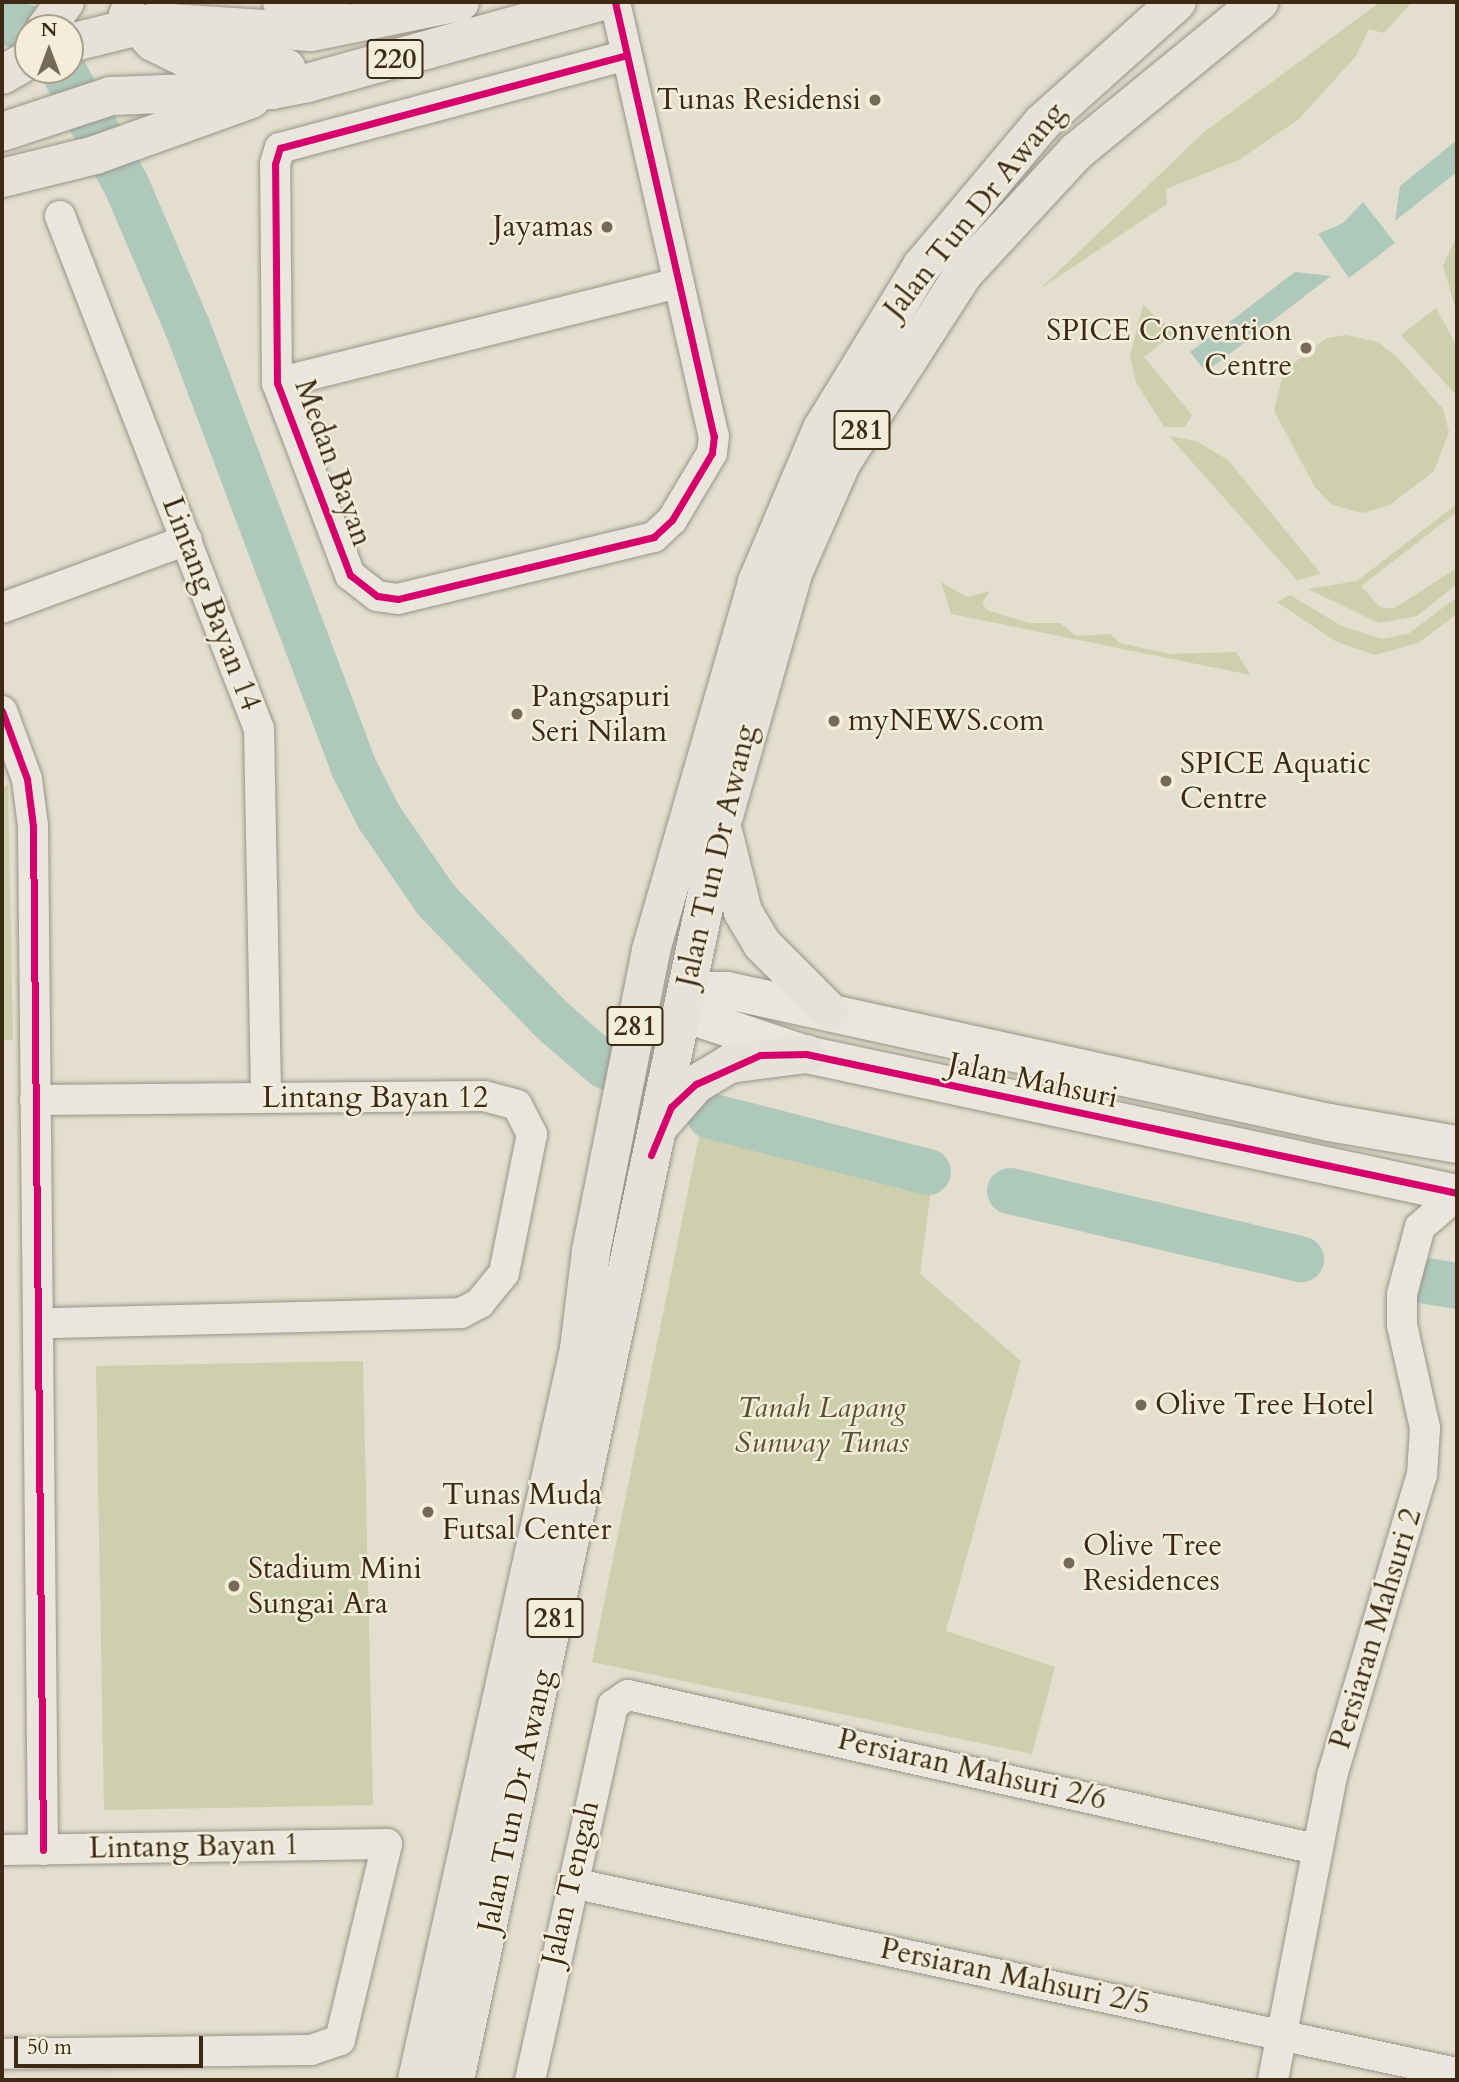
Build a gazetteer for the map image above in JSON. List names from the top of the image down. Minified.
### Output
{"streets":{"main road":["220","Jalan Tun Dr Awang","281"],"street":["Medan Bayan","Lintang Bayan 14","Jalan Mahsuri","Lintang Bayan 12","Persiaran Mahsuri 2","Persiaran Mahsuri 2/6","Lintang Bayan 1","Jalan Tengah","Persiaran Mahsuri 2/5"]},"crossings":[["Jalan Tun Dr Awang","Jalan Mahsuri"],["Lintang Bayan 14","Lintang Bayan 12"],["Jalan Mahsuri","Persiaran Mahsuri 2"],["Persiaran Mahsuri 2","Persiaran Mahsuri 2/6"],["Persiaran Mahsuri 2","Persiaran Mahsuri 2/5"],["Persiaran Mahsuri 2/6","Jalan Tengah"],["Jalan Tengah","Persiaran Mahsuri 2/5"]],"parks":["Tanah Lapang Sunway Tunas"],"places":["Tunas Residensi","Jayamas","SPICE Convention Centre","Pangsapuri Seri Nilam","myNEWS.com","SPICE Aquatic Centre","Olive Tree Hotel","Tunas Muda Futsal Center","Olive Tree Residences","Stadium Mini Sungai Ara"],"scale_bar":"50 m","north":"top"}
